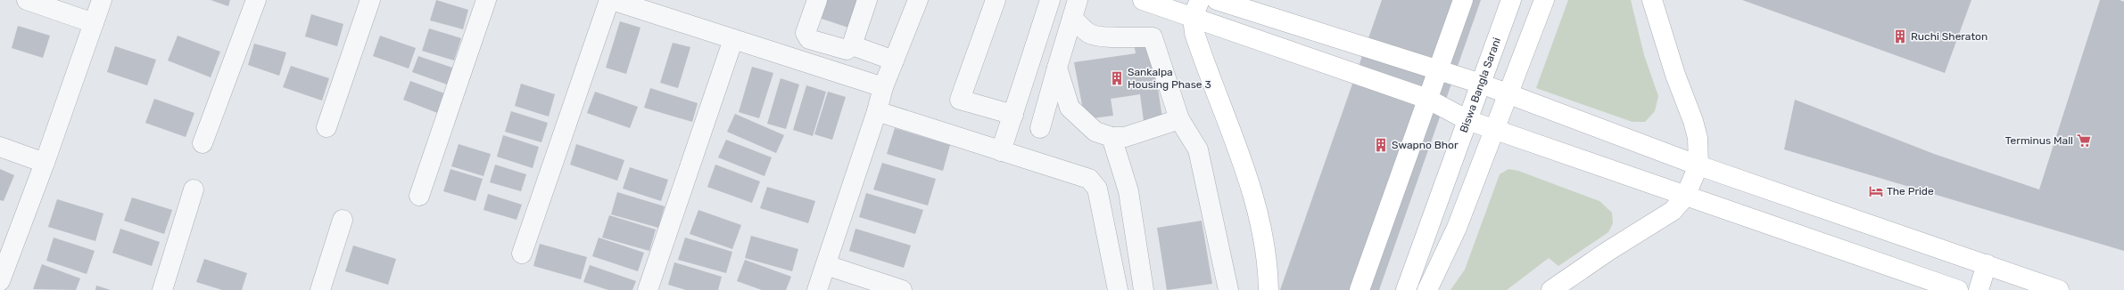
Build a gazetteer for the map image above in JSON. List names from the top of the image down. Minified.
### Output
{"streets":{"street":["Biswa Bangla Sarani"]},"places":{"building":["Ruchi Sheraton","Sankalpa Housing Phase 3","Swapno Bhor"],"supermarket":["Terminus Mall"],"hotel":["The Pride"]}}
